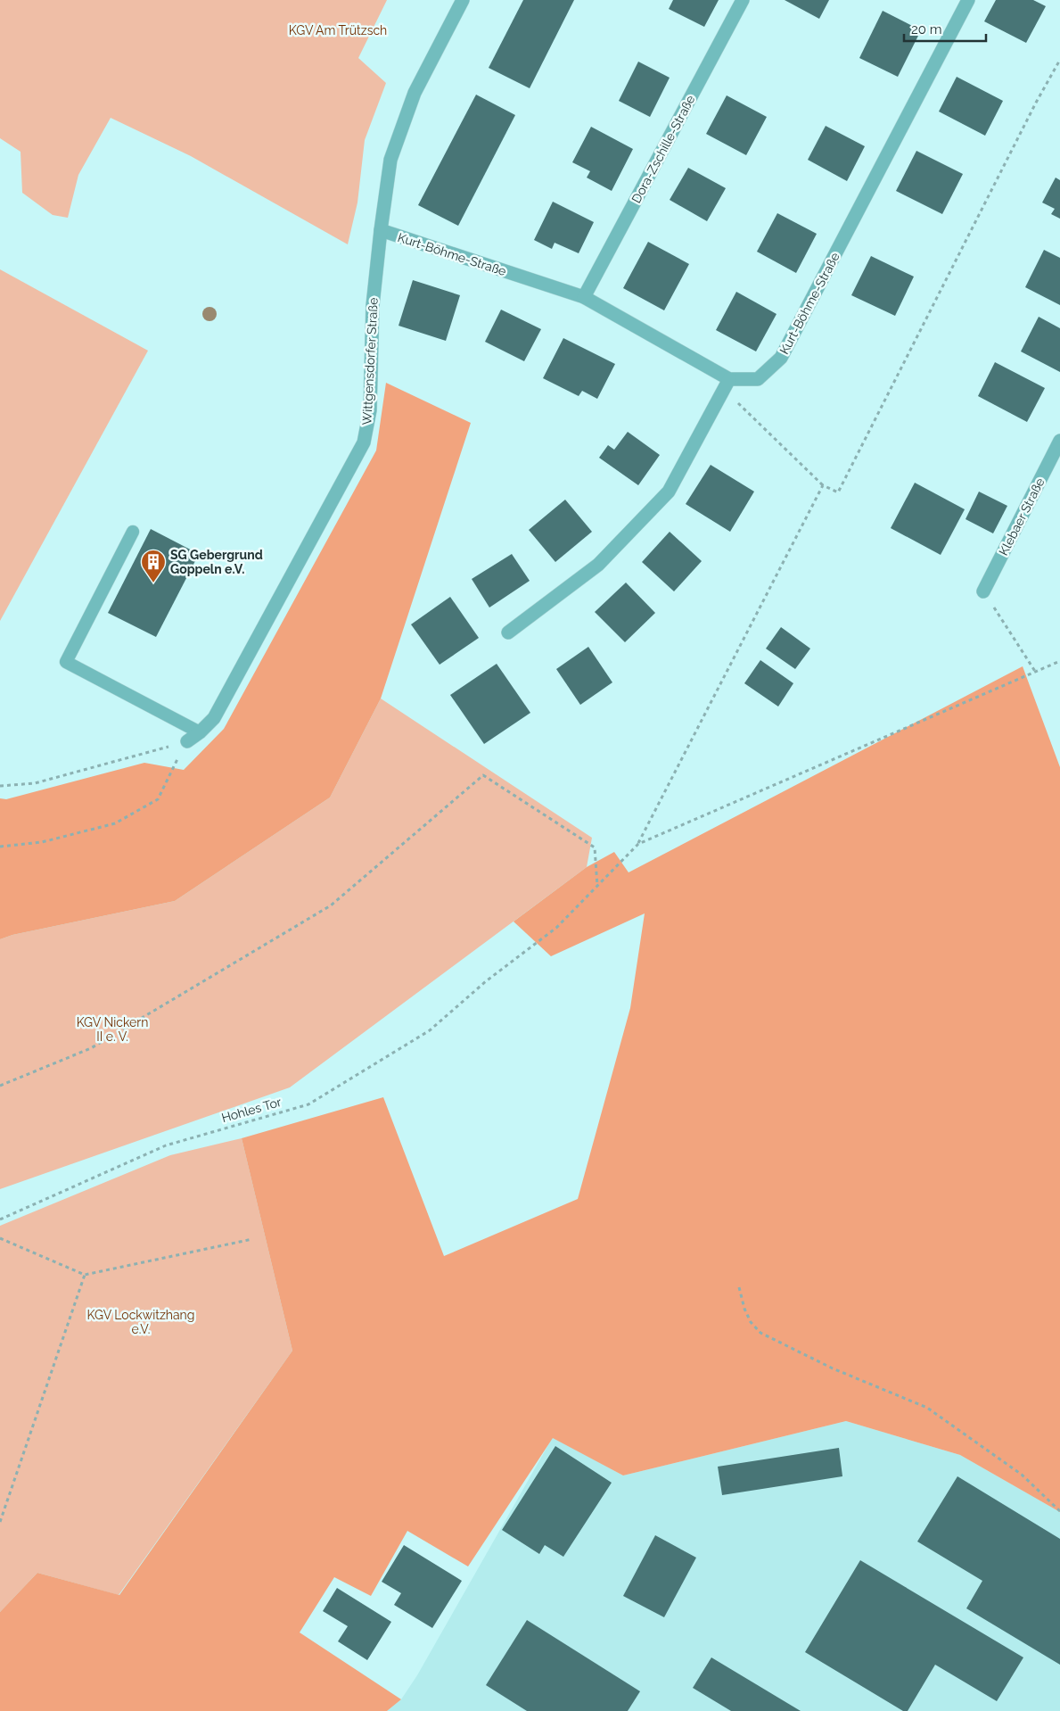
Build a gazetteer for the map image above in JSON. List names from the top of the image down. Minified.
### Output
{"streets":{"street":["Dora-Zschille-Straße","Kurt-Böhme-Straße","Wittgensdorfer Straße","Klebaer Straße"],"path":["Hohles Tor"]},"crossings":[["Dora-Zschille-Straße","Kurt-Böhme-Straße"],["Kurt-Böhme-Straße","Wittgensdorfer Straße"]],"parks":["KGV Am Trützsch","KGV Nickern II e. V.","KGV Lockwitzhang e.V."],"places":{"building":["SG Gebergrund Goppeln e.V."]},"scale_bar":"20 m"}
